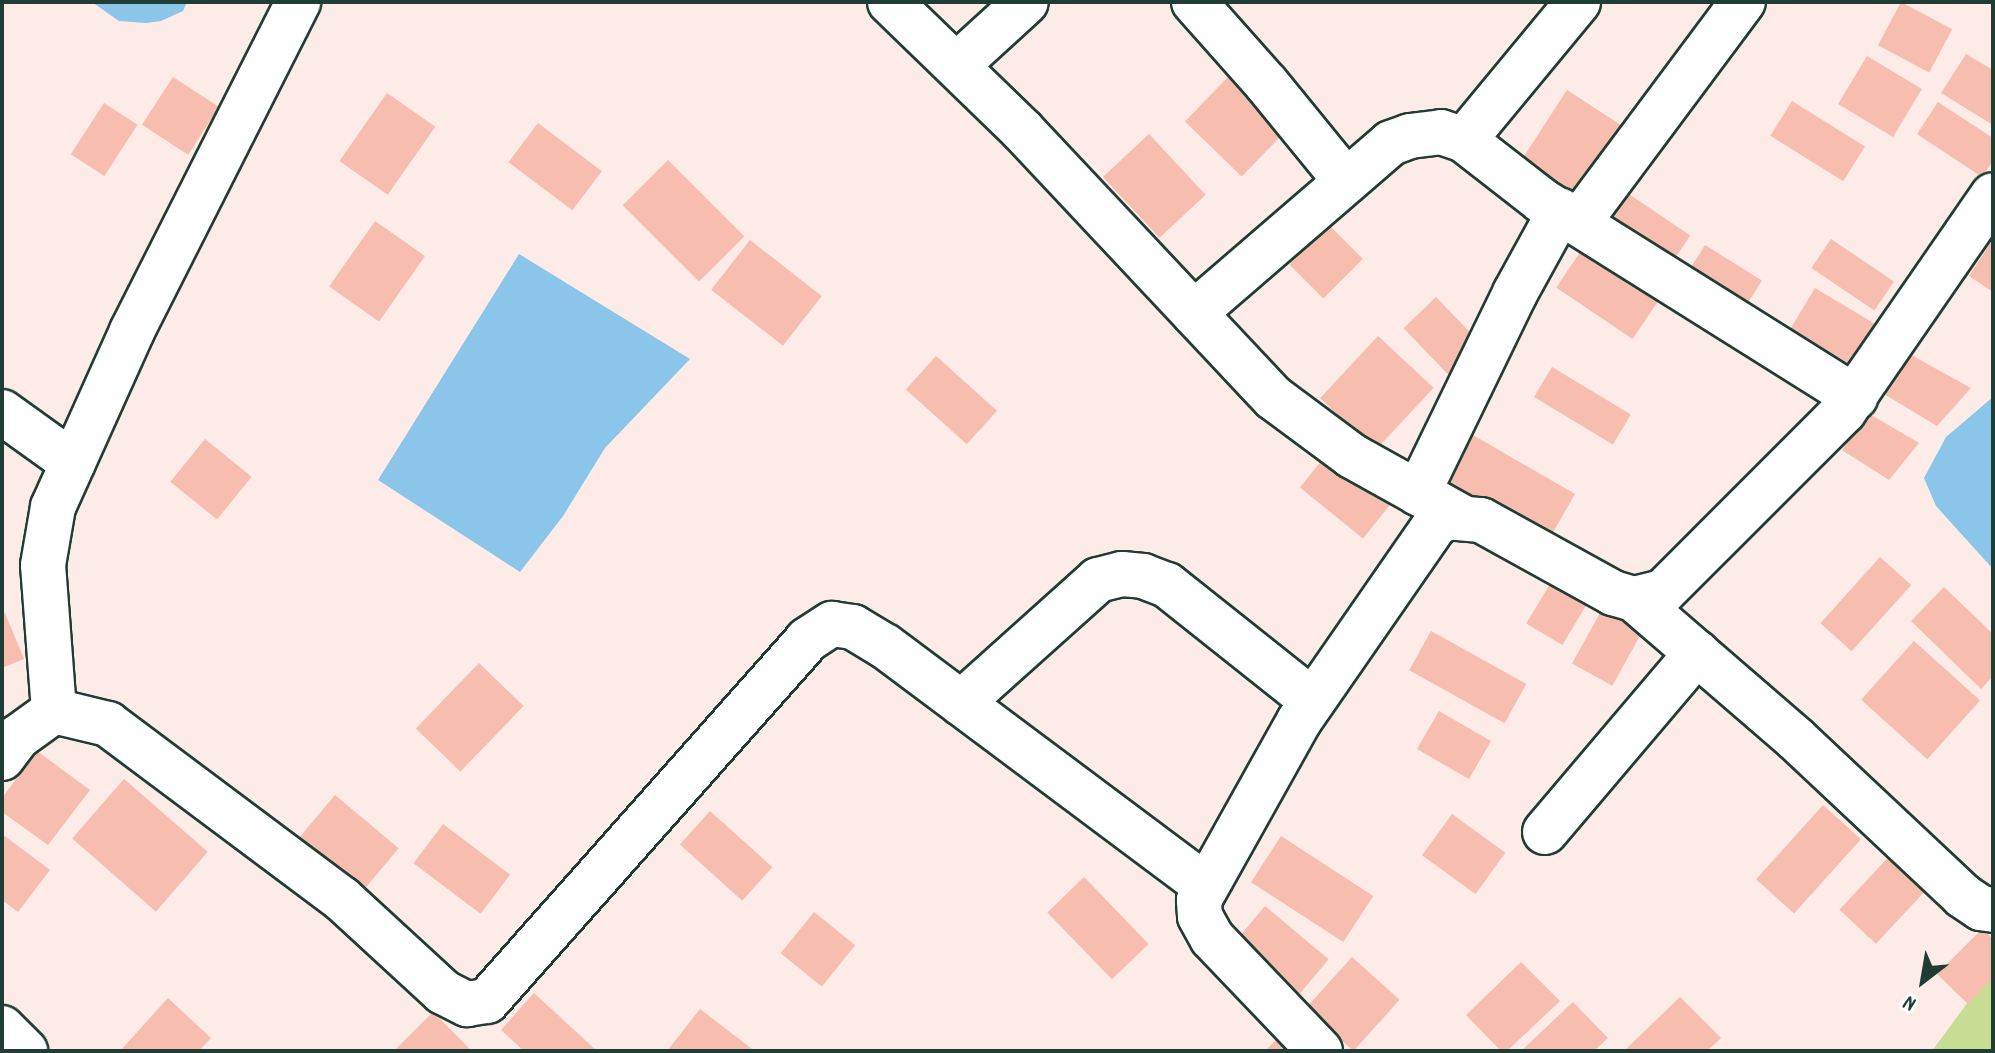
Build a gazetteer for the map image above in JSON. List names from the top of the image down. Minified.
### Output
{"north":"bottom left"}
